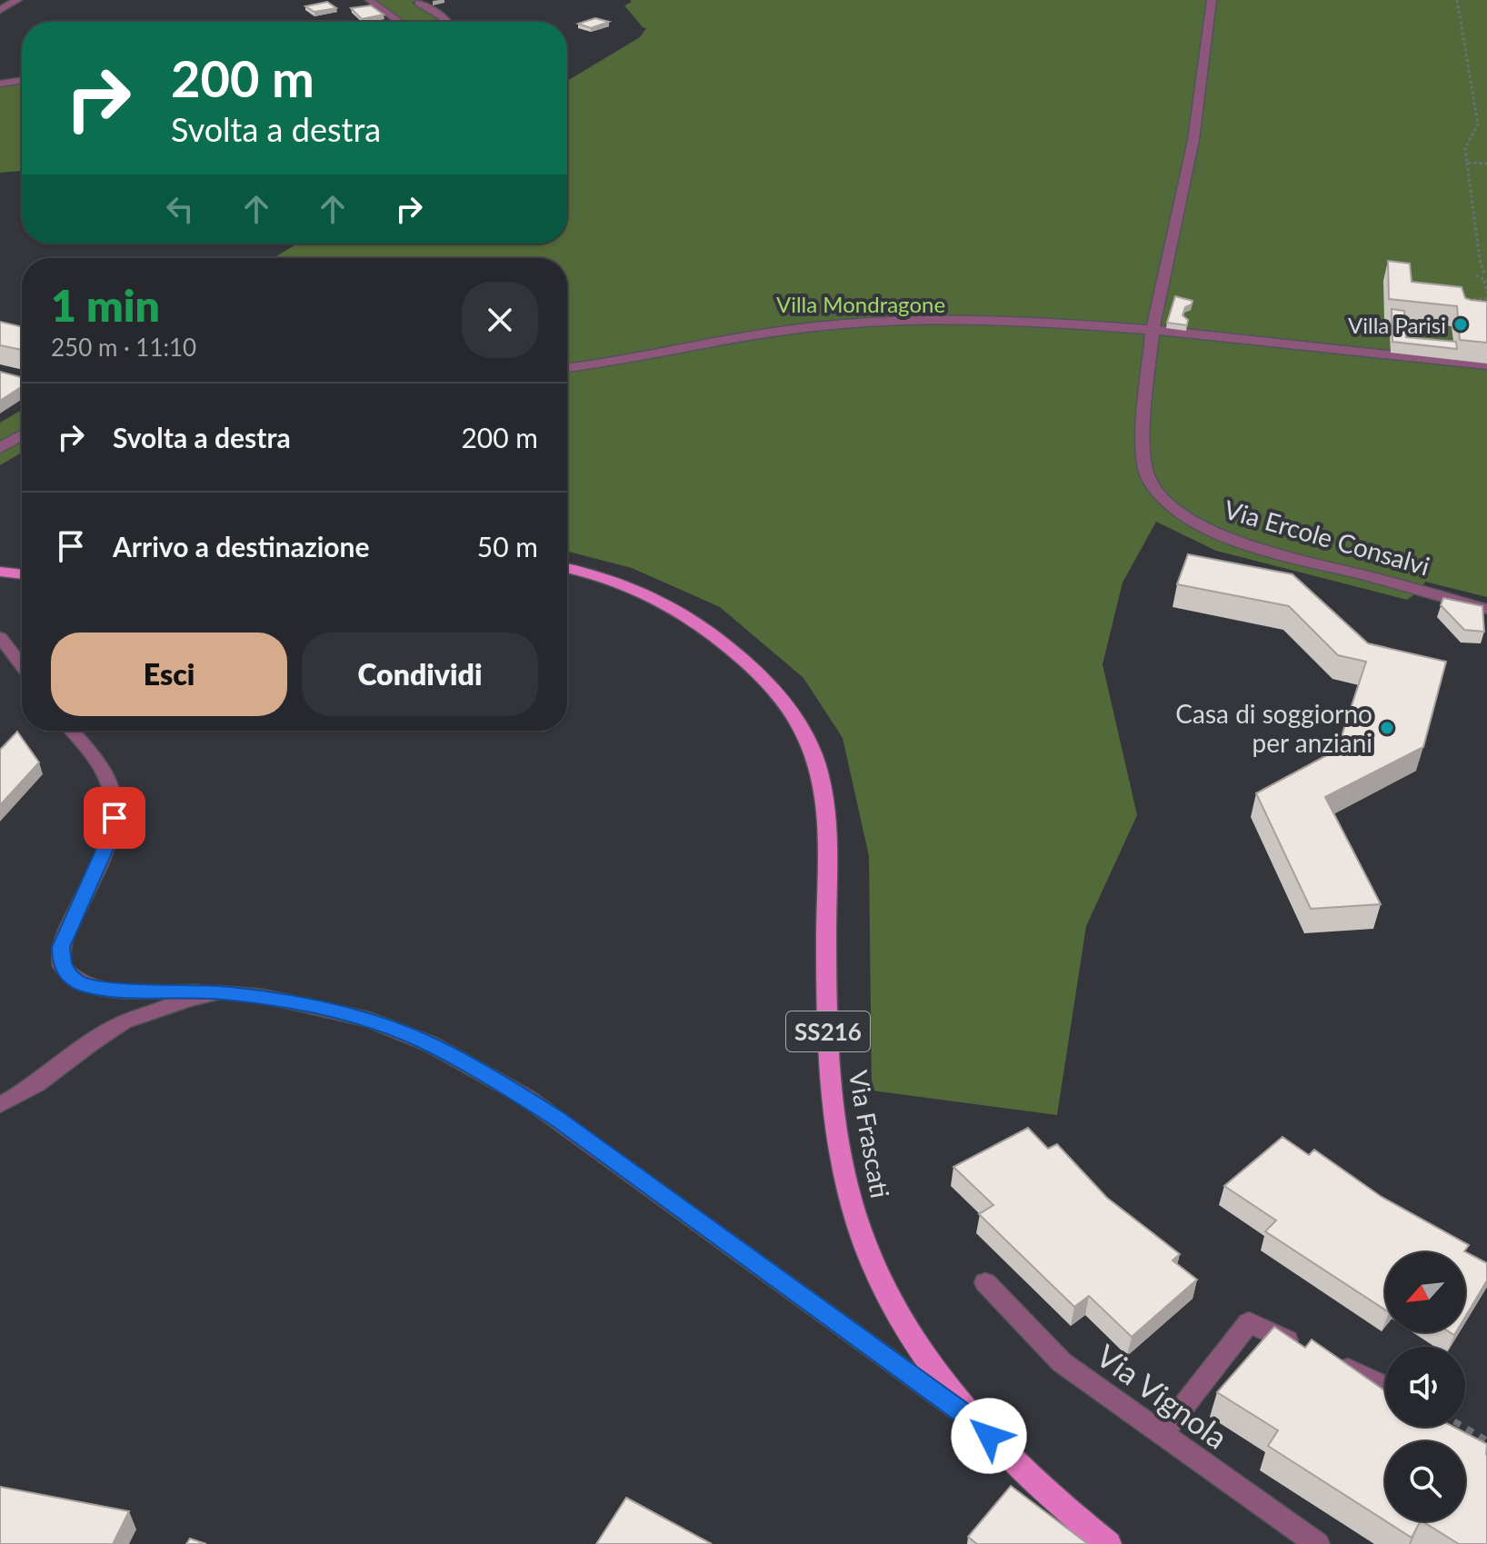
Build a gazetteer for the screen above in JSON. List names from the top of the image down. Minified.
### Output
{"streets":{"main road":["SS216","Via Frascati"],"street":["Via Ercole Consalvi"],"lane":["Via Vignola"]},"parks":["Villa Mondragone"],"places":["Villa Parisi","Casa di soggiorno per anziani"],"north":"bottom left","page":{"turn":["200 m","Svolta a destra"],"heading":["1 min","250 m · 11:10"],"list":[{"name":"Svolta a destra","value":"200 m"},{"name":"Arrivo a destinazione","value":"50 m"}],"buttons":["Esci","Condividi"]}}
